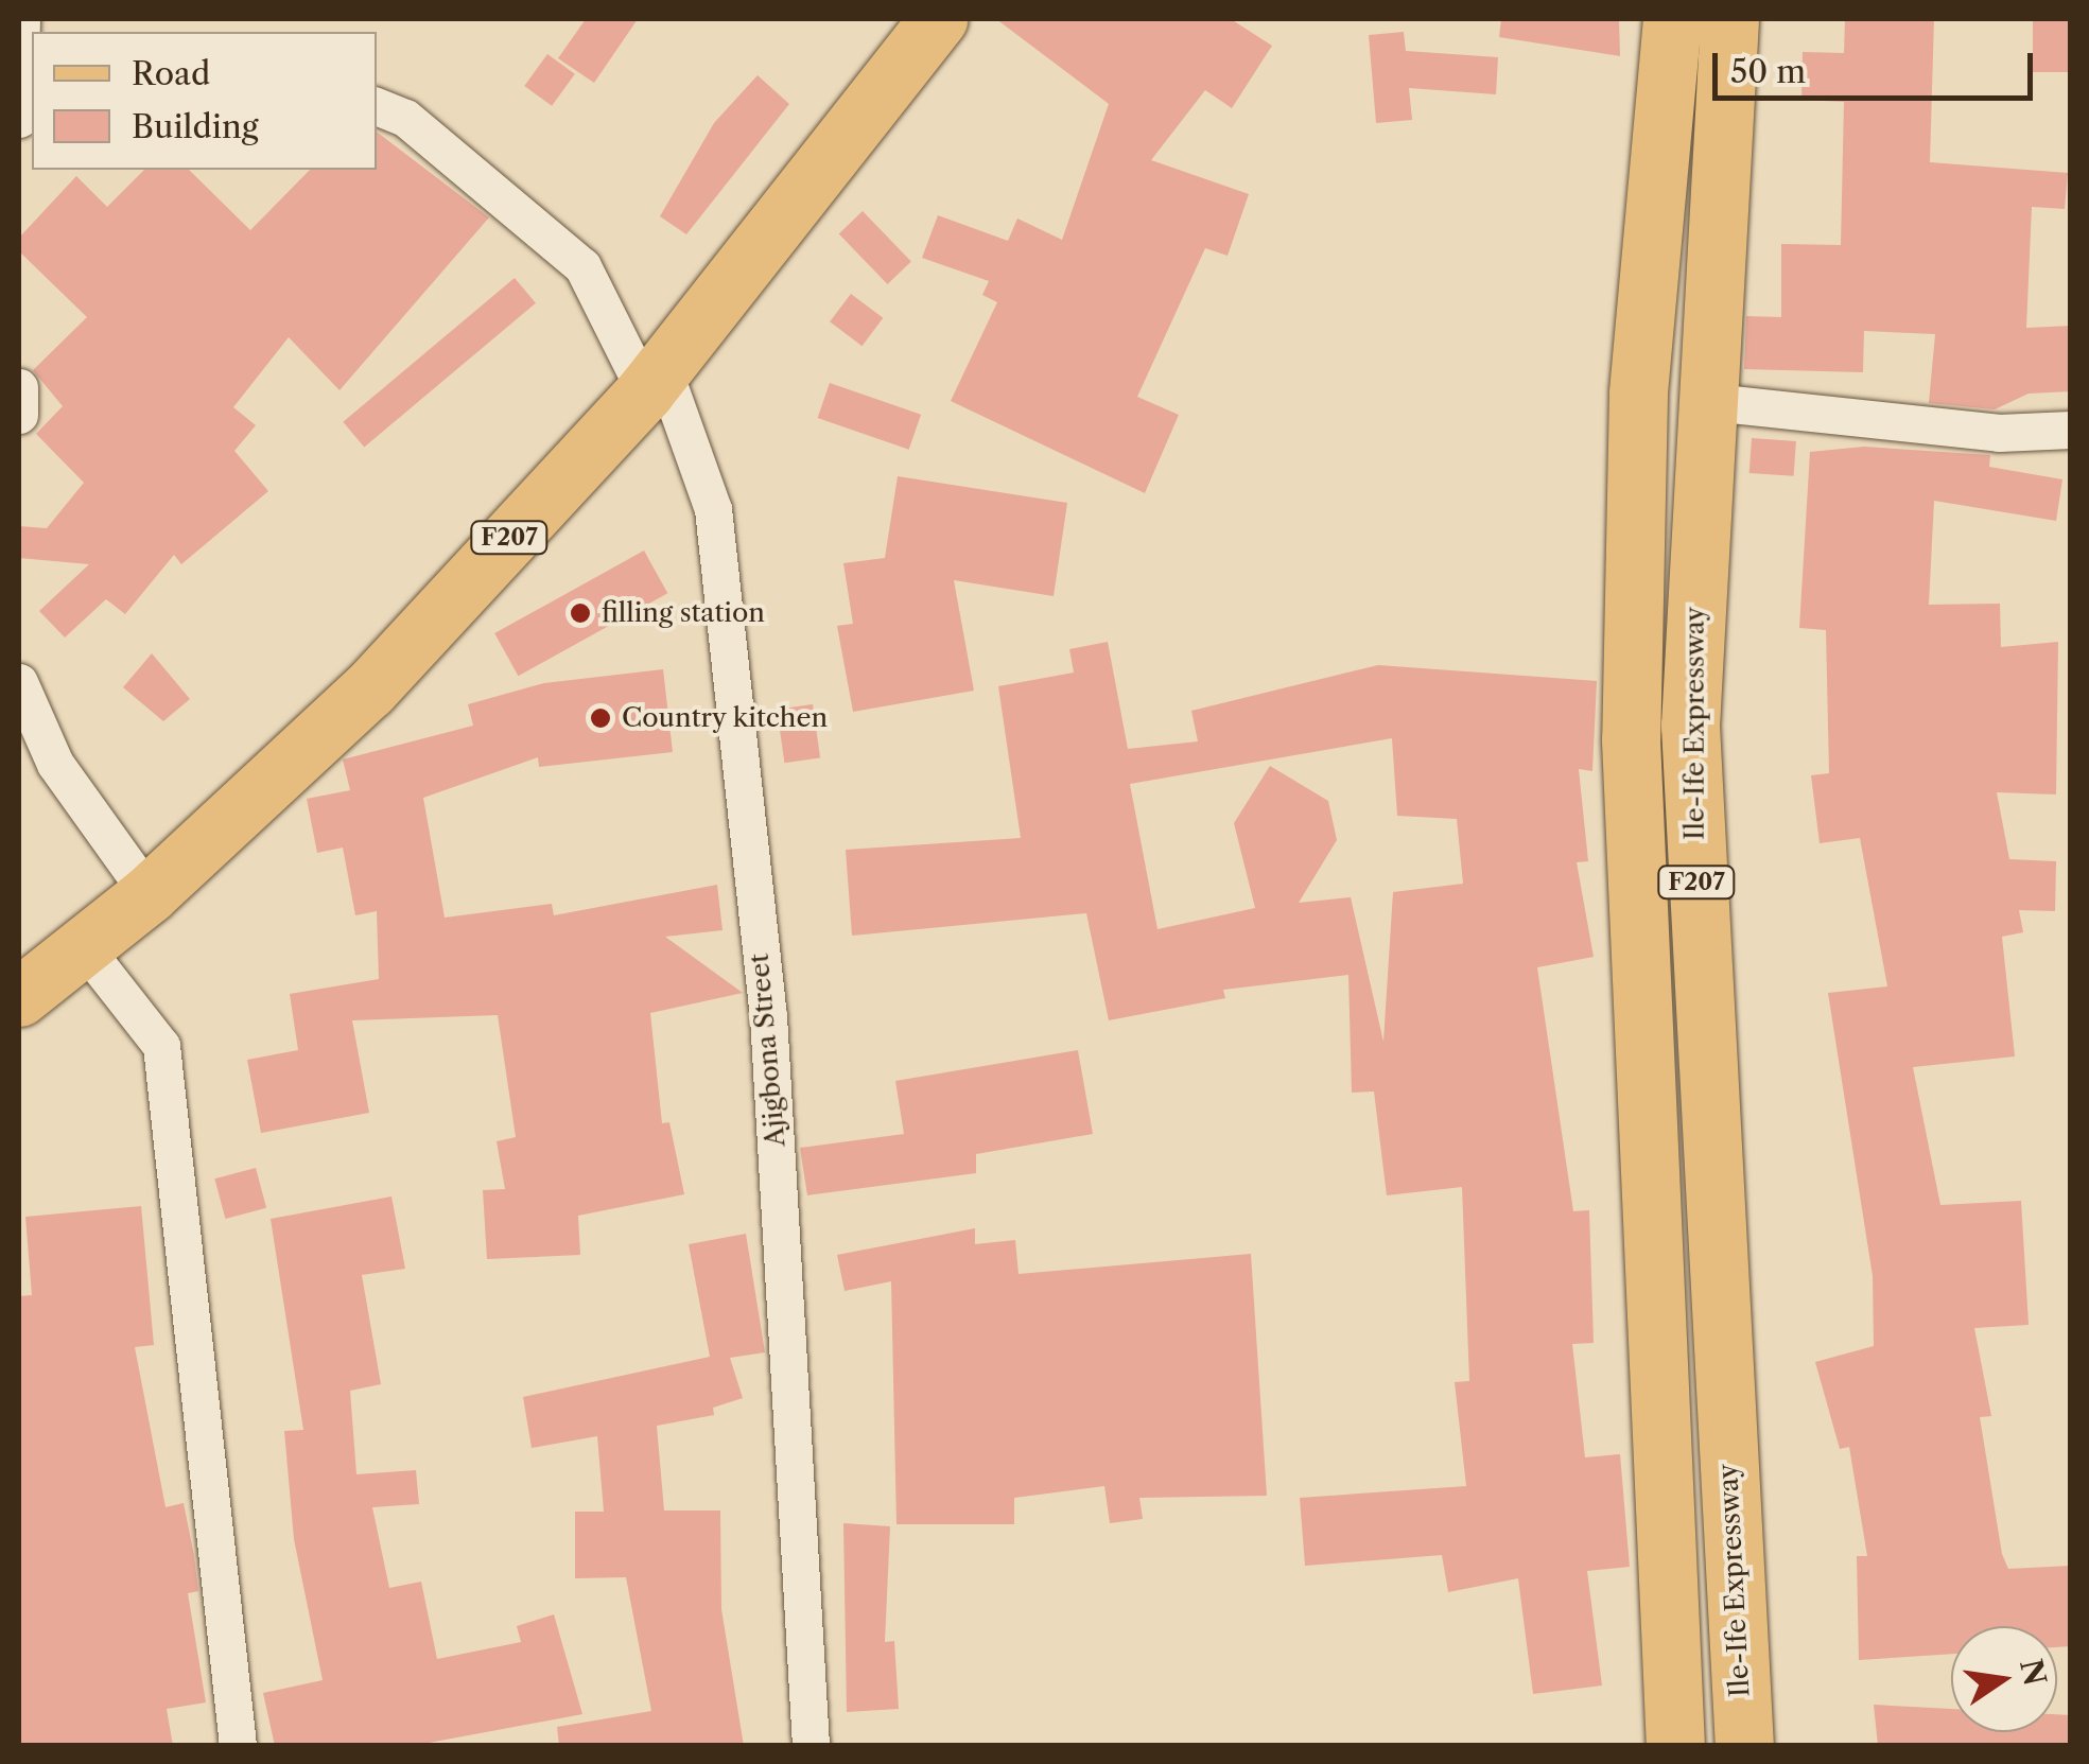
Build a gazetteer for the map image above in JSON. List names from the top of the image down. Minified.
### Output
{"streets":{"main road":["F207","Ile-Ife Expressway"],"street":["Ajigbona Street"]},"crossings":[["F207","Ajigbona Street"]],"places":["filling station","Country kitchen"],"legend":["Road","Building"],"scale_bar":"50 m","north":"right"}
